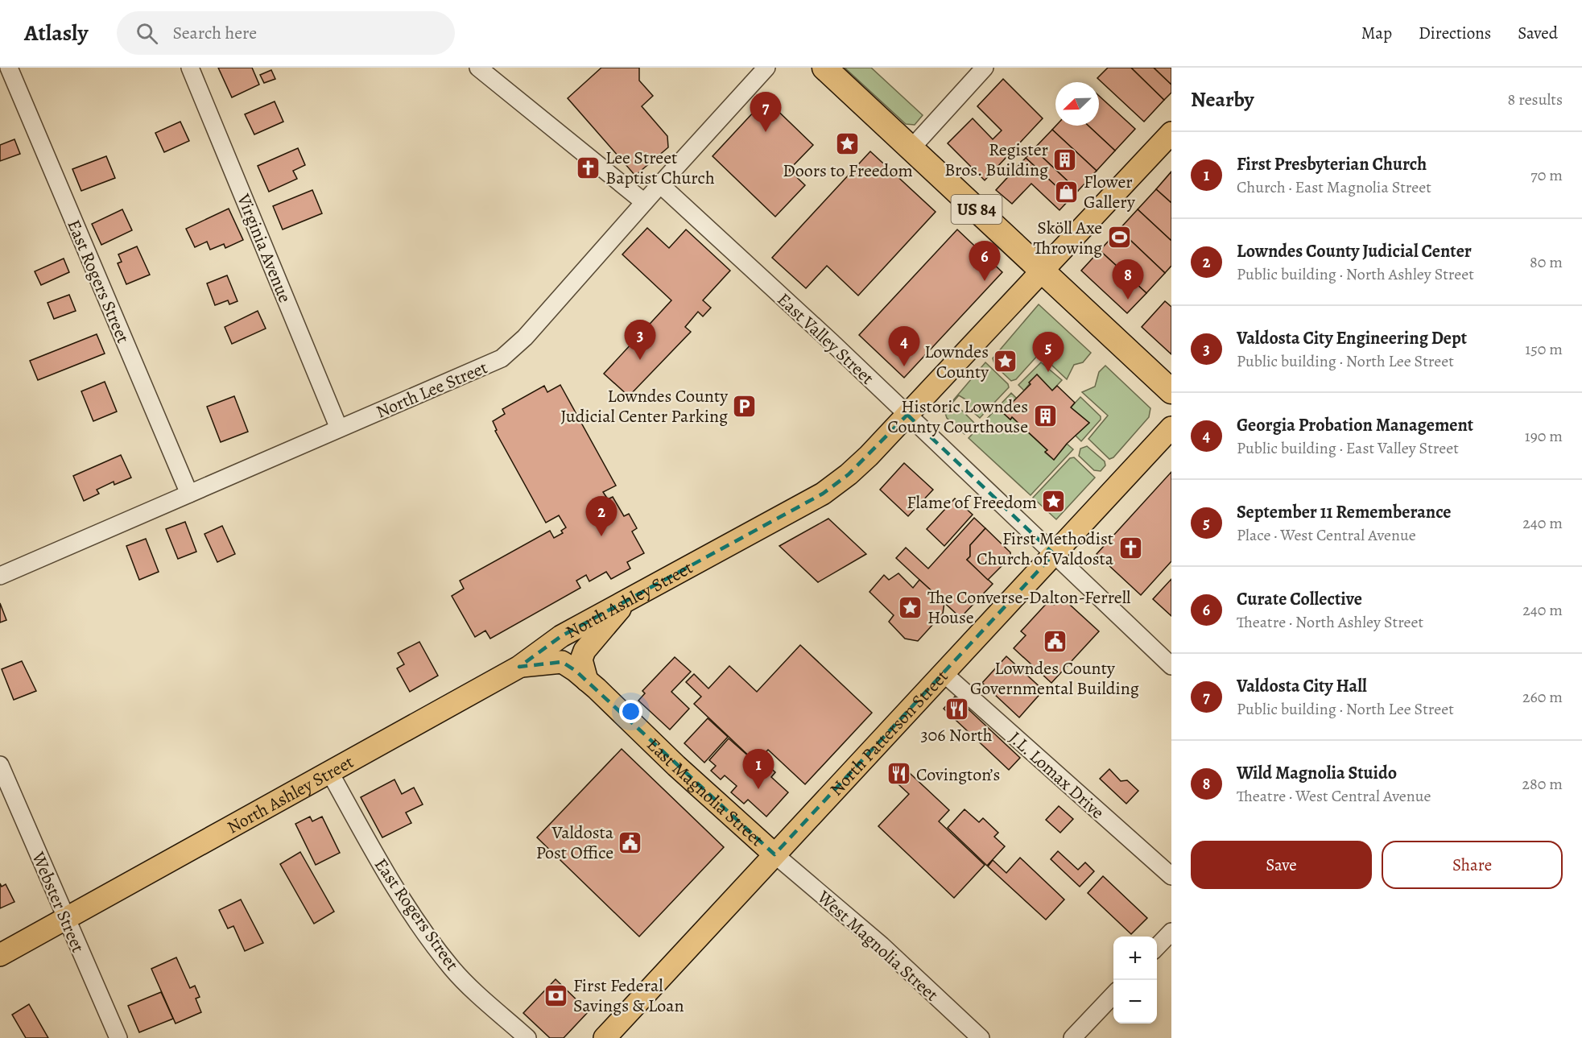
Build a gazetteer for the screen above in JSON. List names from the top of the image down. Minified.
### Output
{"streets":{"highway":["US 84"],"main road":["North Ashley Street","North Patterson Street","East Magnolia Street"],"street":["Virginia Avenue","East Rogers Street","East Valley Street","North Lee Street","J.L. Lomax Drive","Webster Street","West Magnolia Street"]},"crossings":[["US 84","North Ashley Street"],["Virginia Avenue","North Lee Street"],["East Rogers Street","North Lee Street"],["East Rogers Street","North Ashley Street"],["East Valley Street","North Lee Street"],["East Valley Street","North Ashley Street"],["East Valley Street","North Patterson Street"],["North Ashley Street","East Magnolia Street"],["North Ashley Street","Webster Street"],["North Patterson Street","J.L. Lomax Drive"],["North Patterson Street","East Magnolia Street"],["North Patterson Street","West Magnolia Street"],["East Magnolia Street","West Magnolia Street"]],"places":{"place":["Doors to Freedom","Lowndes County","Flame of Freedom","The Converse-Dalton-Ferrell House"],"building":["Register Bros. Building","Historic Lowndes County Courthouse"],"church":["Lee Street Baptist Church","First Methodist Church of Valdosta"],"shop":["Flower Gallery"],"sports":["Sköll Axe Throwing"],"parking":["Lowndes County Judicial Center Parking"],"public building":["Lowndes County Governmental Building","Valdosta Post Office"],"restaurant":["306 North","Covington’s"],"bank":["First Federal Savings & Loan"]},"north":"bottom left","page":{"header":"Atlasly","search":"Search here","nav":["Map","Directions","Saved"],"heading":["Nearby","8 results"],"pins":["7","6","8","3","4","5","2","1"],"list":[{"mark":"1","name":"First Presbyterian Church","note":"Church · East Magnolia Street","value":"70 m"},{"mark":"2","name":"Lowndes County Judicial Center","note":"Public building · North Ashley Street","value":"80 m"},{"mark":"3","name":"Valdosta City Engineering Dept","note":"Public building · North Lee Street","value":"150 m"},{"mark":"4","name":"Georgia Probation Management","note":"Public building · East Valley Street","value":"190 m"},{"mark":"5","name":"September 11 Rememberance","note":"Place · West Central Avenue","value":"240 m"},{"mark":"6","name":"Curate Collective","note":"Theatre · North Ashley Street","value":"240 m"},{"mark":"7","name":"Valdosta City Hall","note":"Public building · North Lee Street","value":"260 m"},{"mark":"8","name":"Wild Magnolia Stuido","note":"Theatre · West Central Avenue","value":"280 m"}],"buttons":["Save","Share"],"map_buttons":["+","−"]}}
